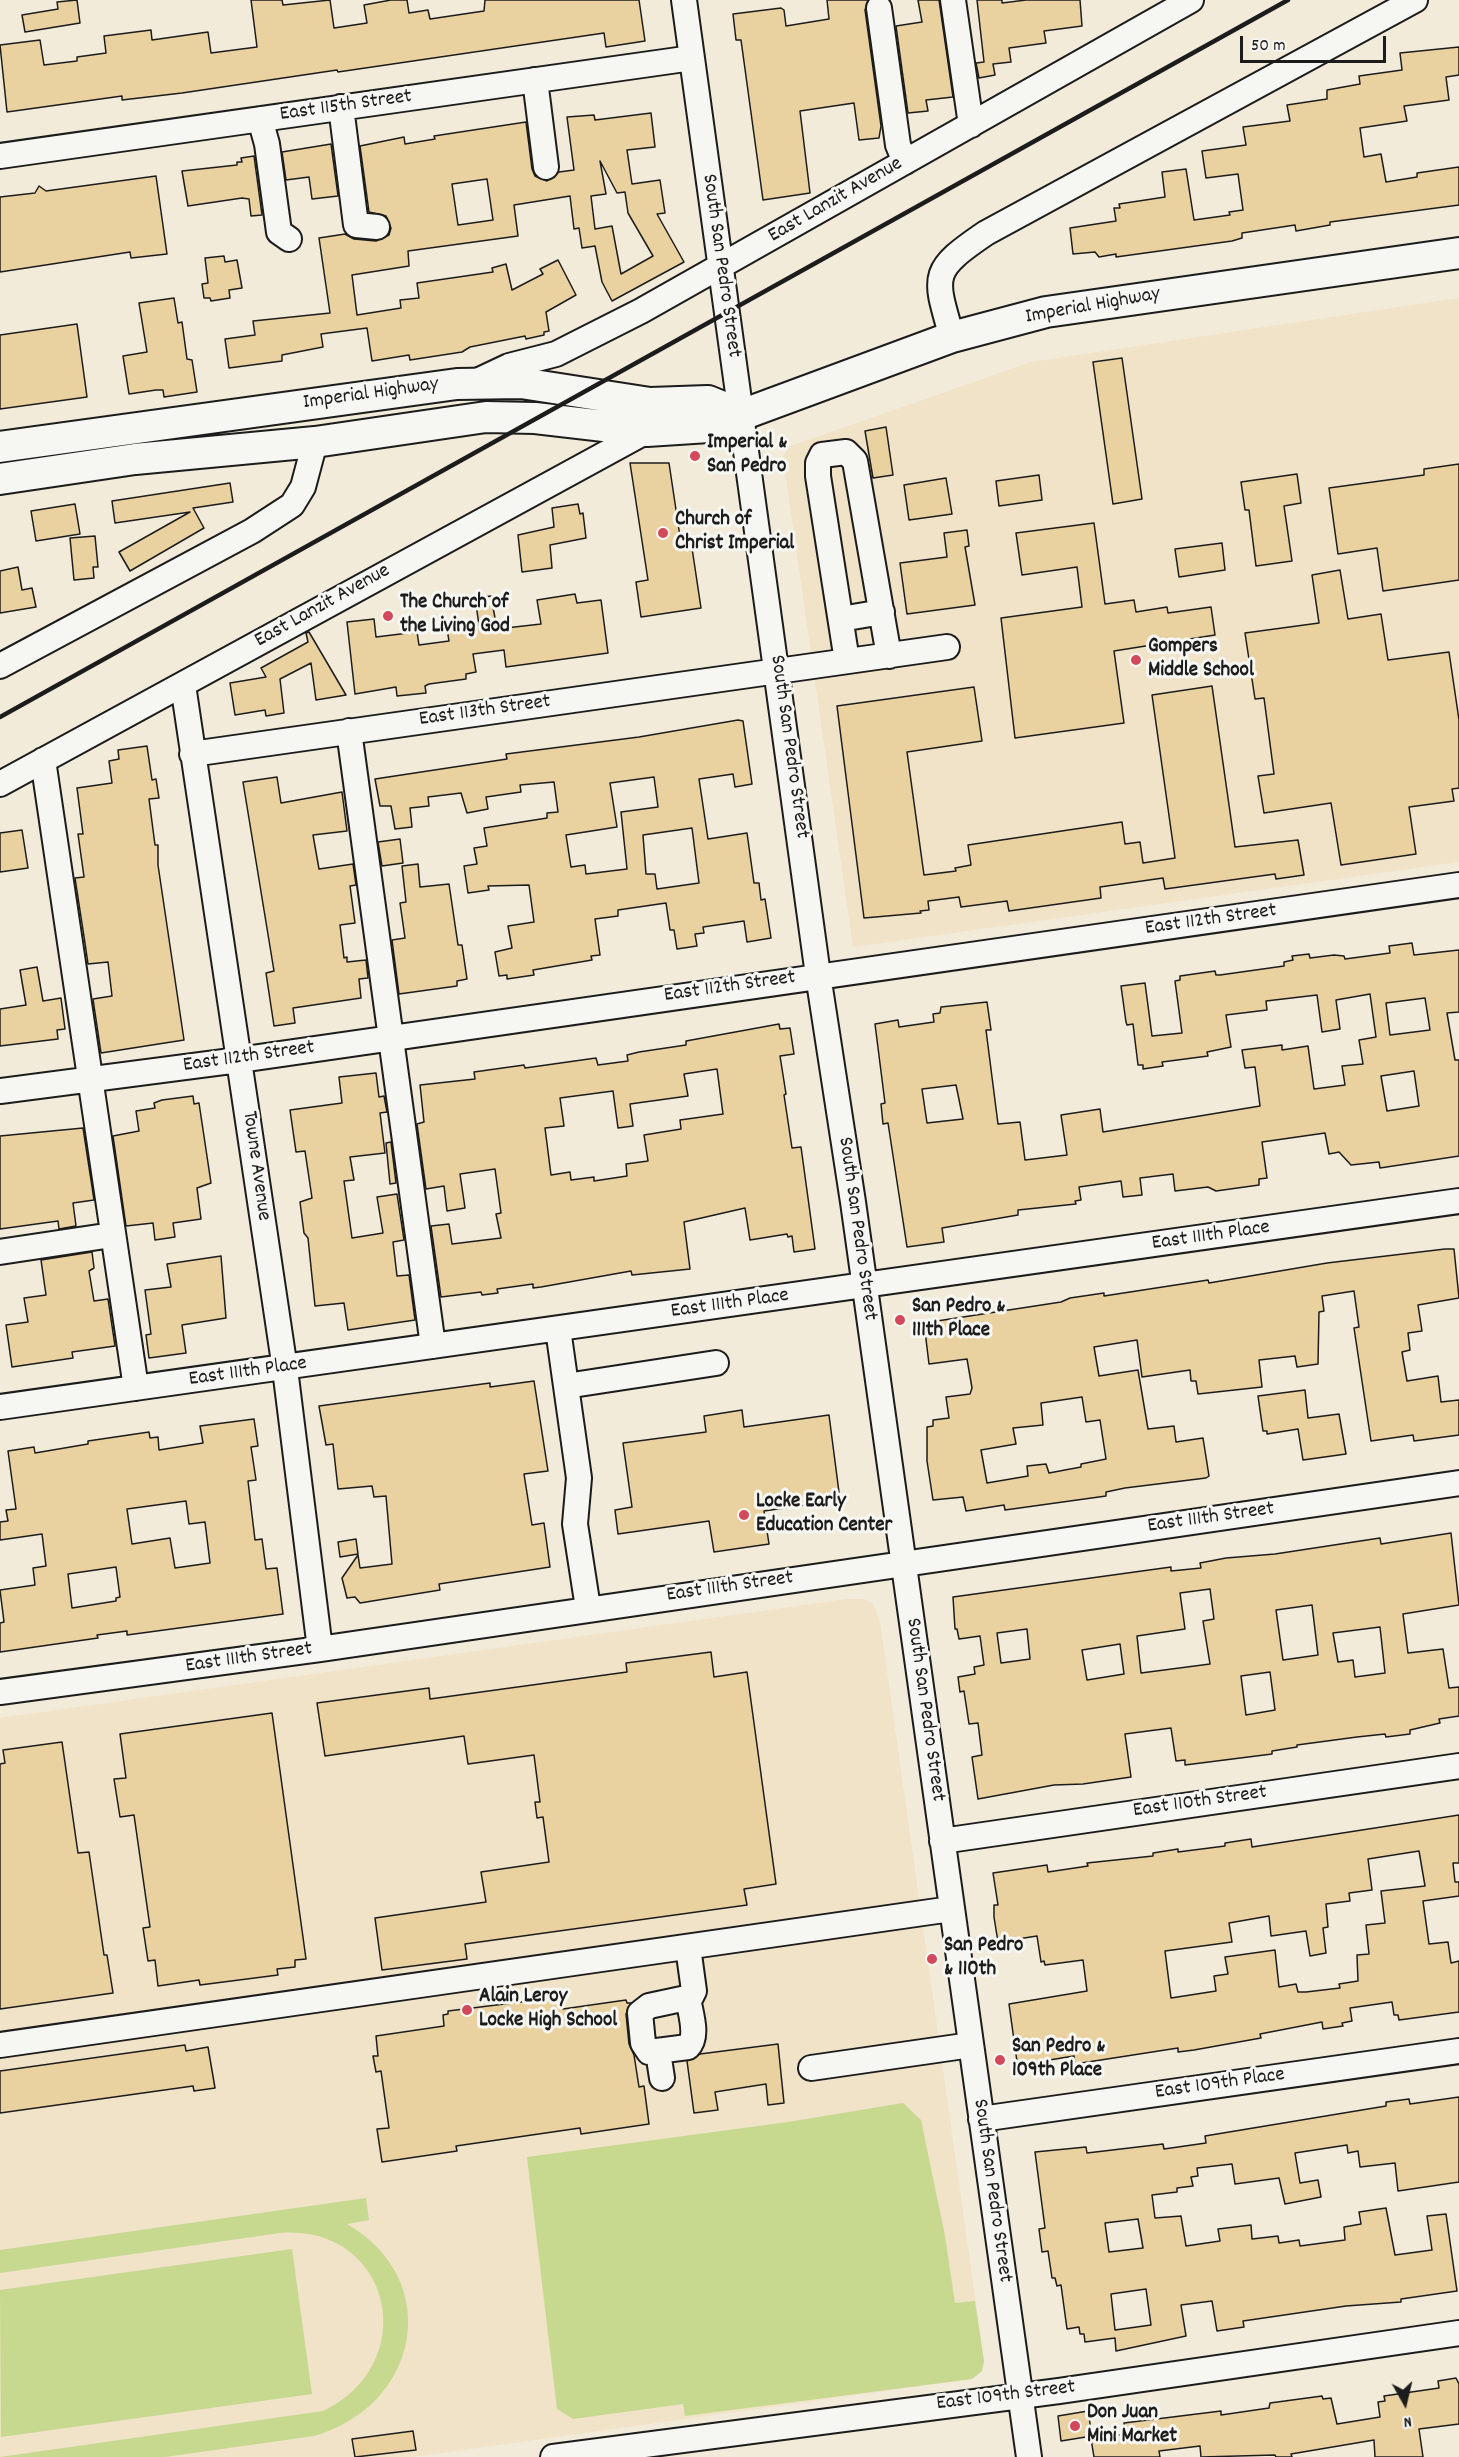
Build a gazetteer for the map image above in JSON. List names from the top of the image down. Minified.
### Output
{"streets":{"main road":["Imperial Highway"],"street":["East 115th Street","East Lanzit Avenue","South San Pedro Street","East 113th Street","East 112th Street","Towne Avenue","East 111th Place","East 111th Street","East 110th Street","East 109th Place","East 109th Street"]},"crossings":[["East 115th Street","South San Pedro Street"],["East Lanzit Avenue","South San Pedro Street"],["East Lanzit Avenue","Imperial Highway"],["East Lanzit Avenue","Towne Avenue"],["South San Pedro Street","Imperial Highway"],["South San Pedro Street","East 113th Street"],["South San Pedro Street","East 112th Street"],["South San Pedro Street","East 111th Place"],["South San Pedro Street","East 111th Street"],["South San Pedro Street","East 110th Street"],["South San Pedro Street","East 109th Place"],["South San Pedro Street","East 109th Street"],["East 113th Street","Towne Avenue"],["East 112th Street","Towne Avenue"],["Towne Avenue","East 111th Place"],["Towne Avenue","East 111th Street"]],"places":["Imperial & San Pedro","Church of Christ Imperial","The Church of the Living God","Gompers Middle School","San Pedro & 111th Place","Locke Early Education Center","San Pedro & 110th","Alain Leroy Locke High School","San Pedro & 109th Place","Don Juan Mini Market"],"scale_bar":"50 m","north":"bottom"}
